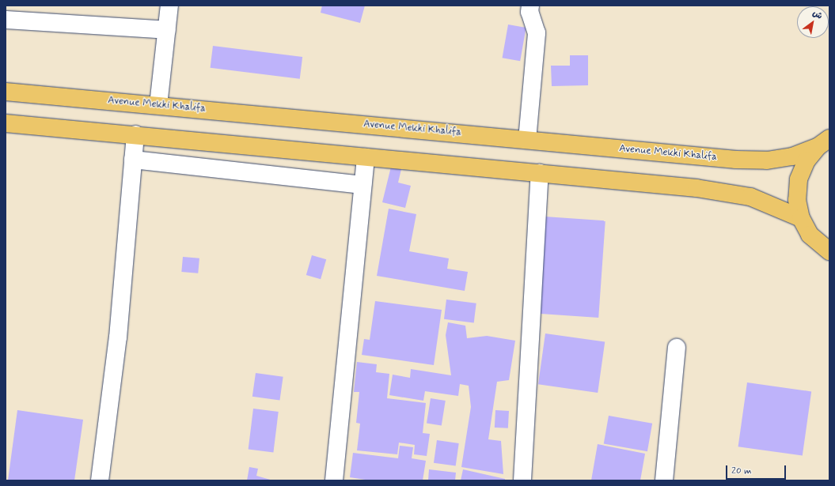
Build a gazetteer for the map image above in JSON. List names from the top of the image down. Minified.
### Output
{"streets":{"main road":["Avenue Mekki Khalifa"]},"scale_bar":"20 m","north":"top right"}
